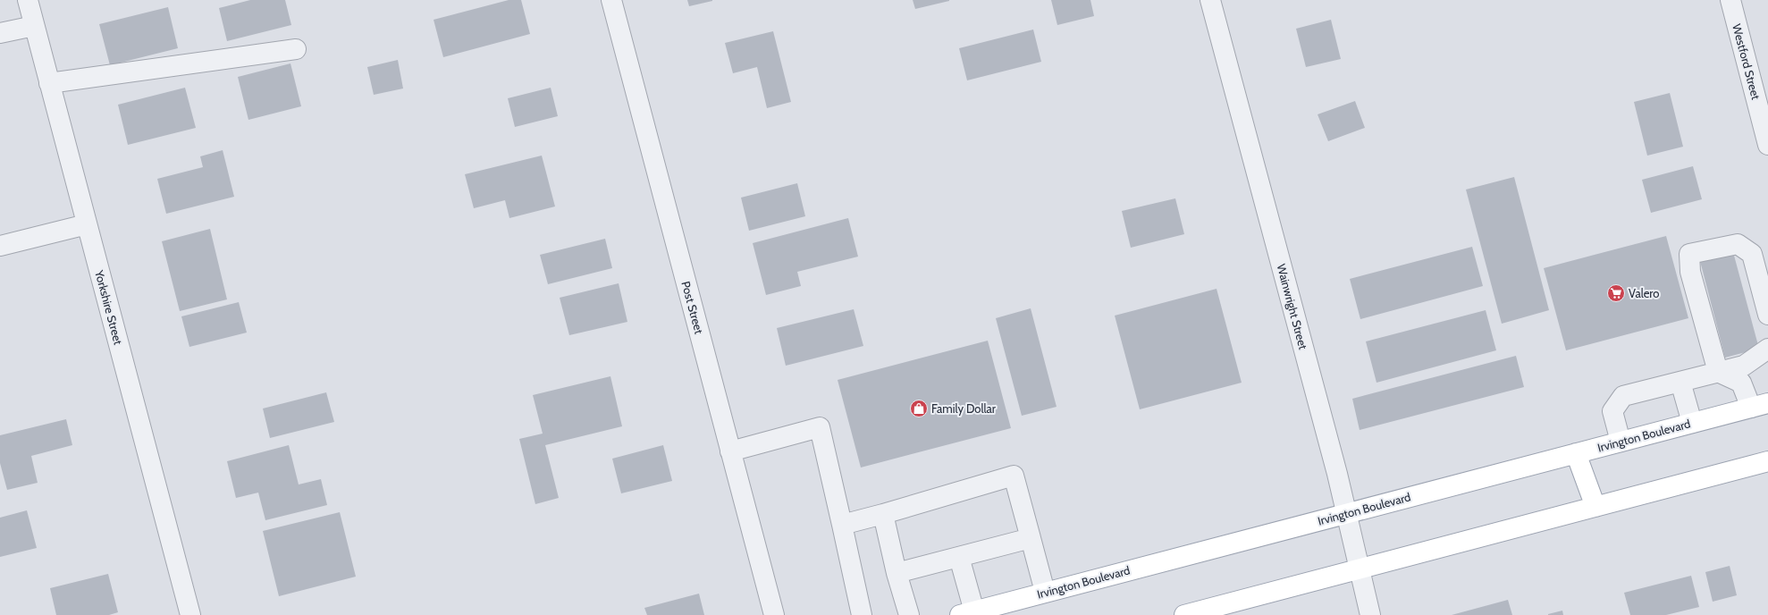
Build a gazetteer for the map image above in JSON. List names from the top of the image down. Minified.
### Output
{"streets":{"main road":["Irvington Boulevard"],"street":["Westford Street","Wainwright Street","Yorkshire Street","Post Street"]},"crossings":[["Wainwright Street","Irvington Boulevard"]],"places":{"supermarket":["Valero"],"shop":["Family Dollar"]}}
